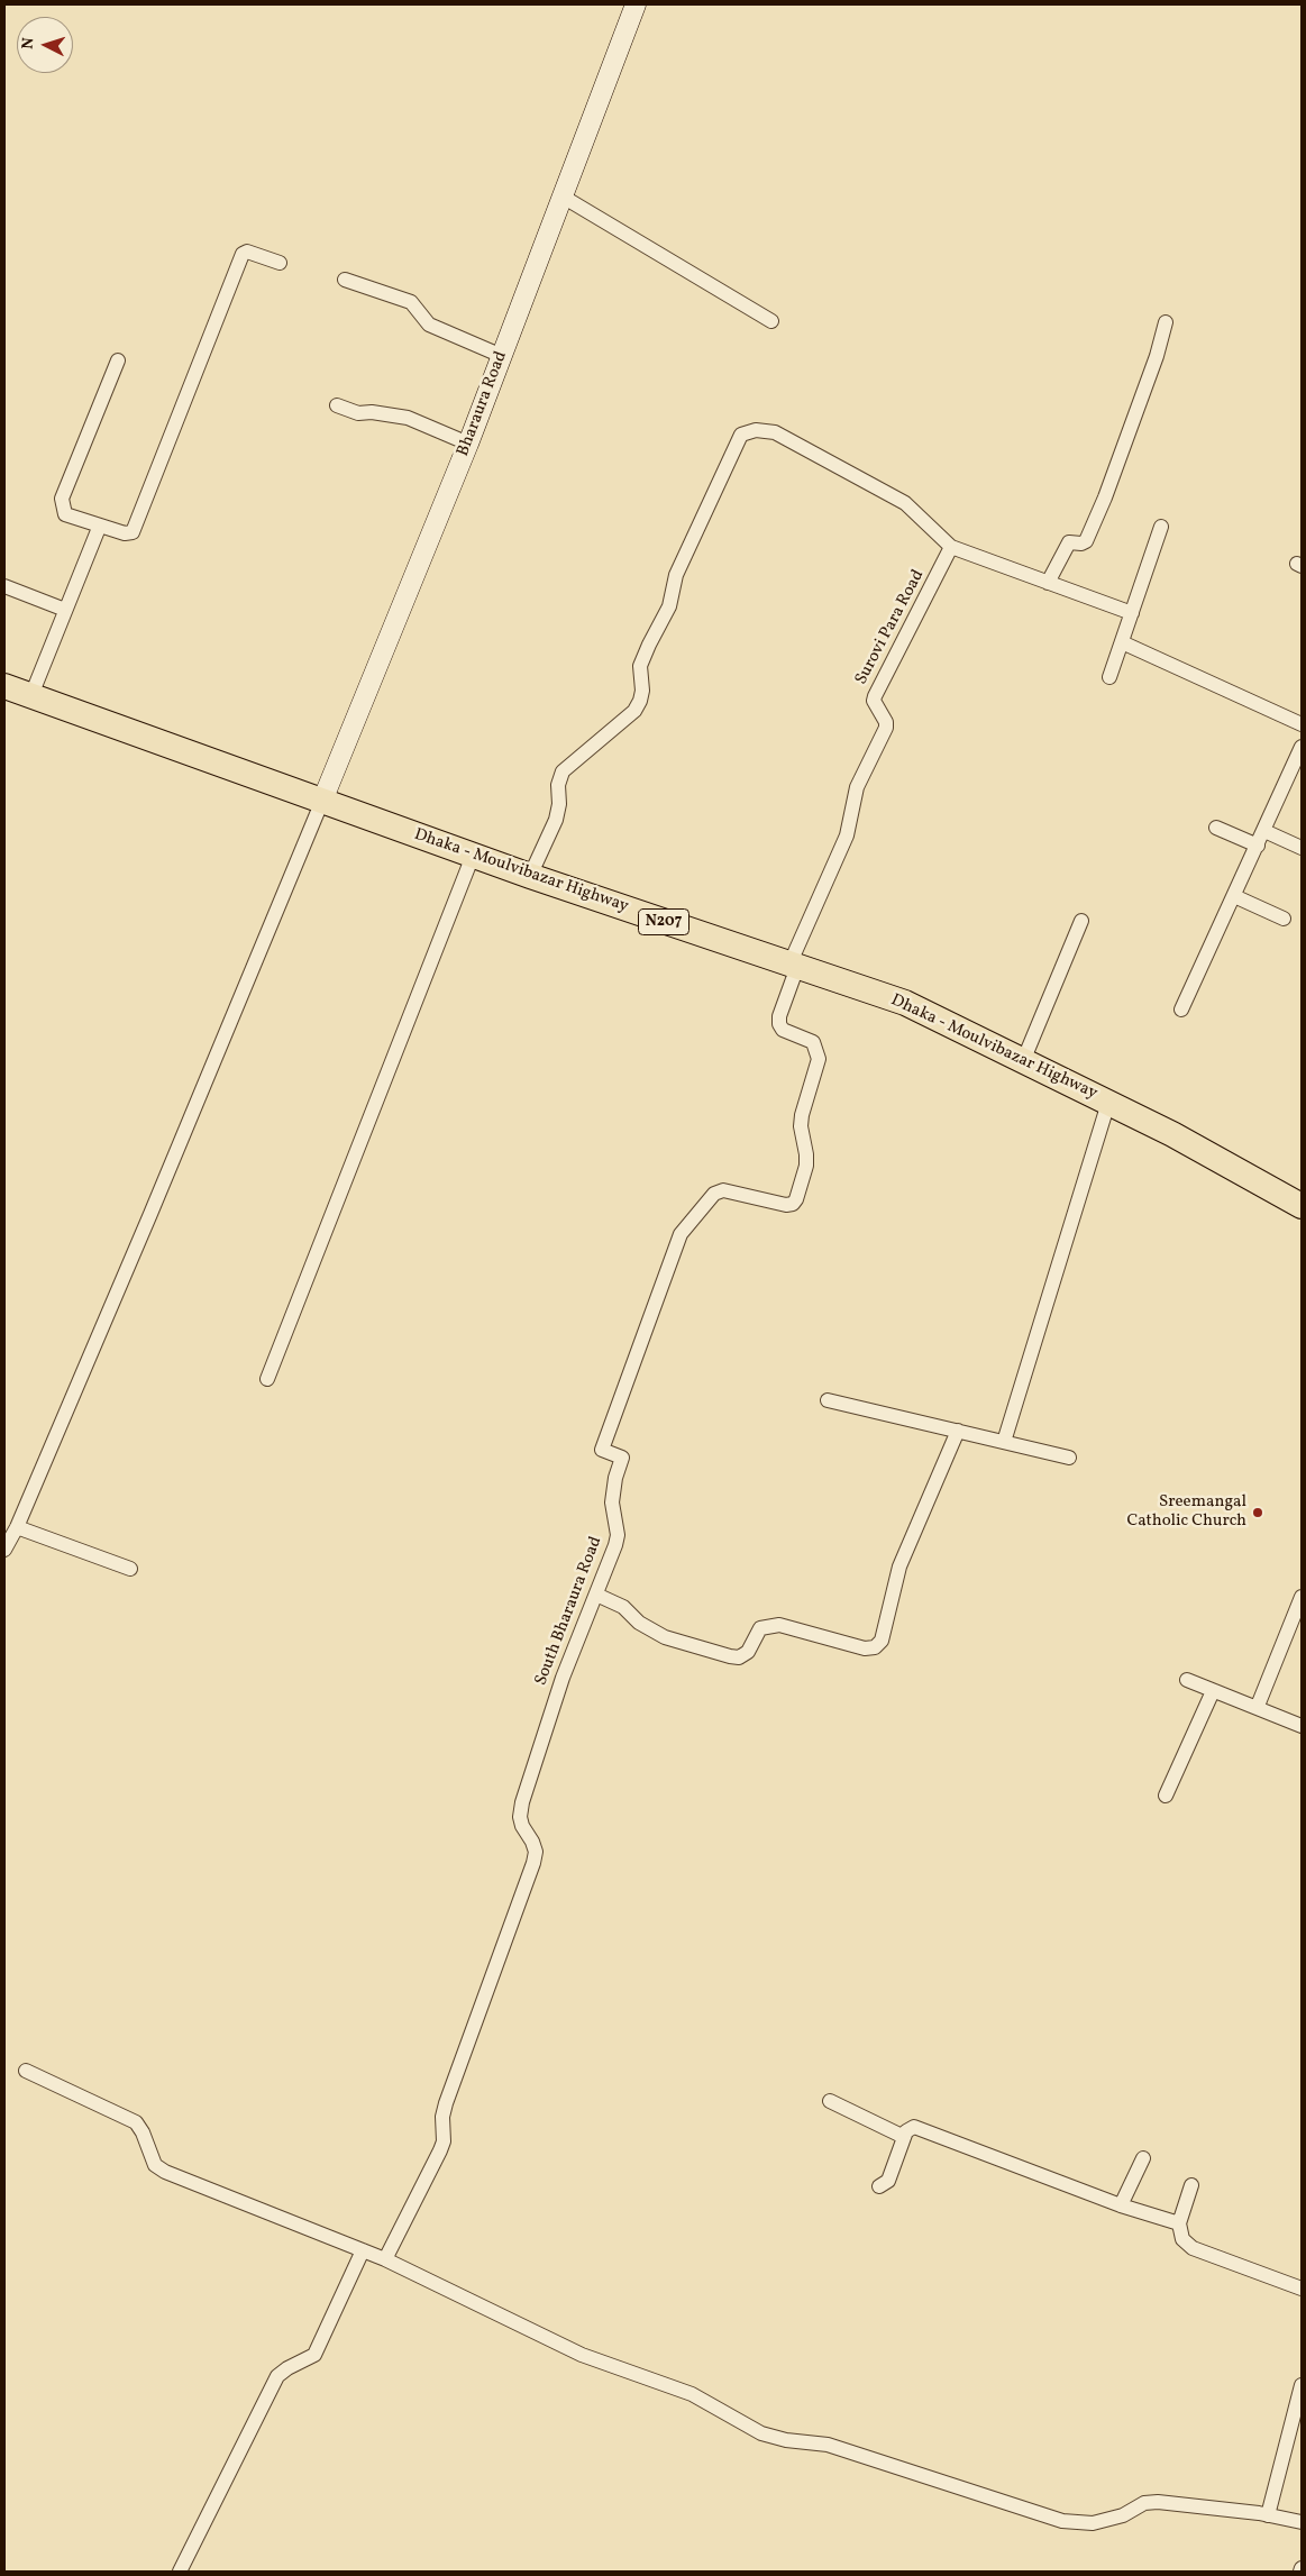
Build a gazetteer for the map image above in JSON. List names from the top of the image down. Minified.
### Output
{"streets":{"highway":["Dhaka - Moulvibazar Highway","N207"],"main road":["Bharaura Road"],"street":["Surovi Para Road","South Bharaura Road"]},"crossings":[["Bharaura Road","Dhaka - Moulvibazar Highway"],["Surovi Para Road","Dhaka - Moulvibazar Highway"],["Surovi Para Road","South Bharaura Road"],["Dhaka - Moulvibazar Highway","South Bharaura Road"]],"places":["Sreemangal Catholic Church"],"north":"left"}
